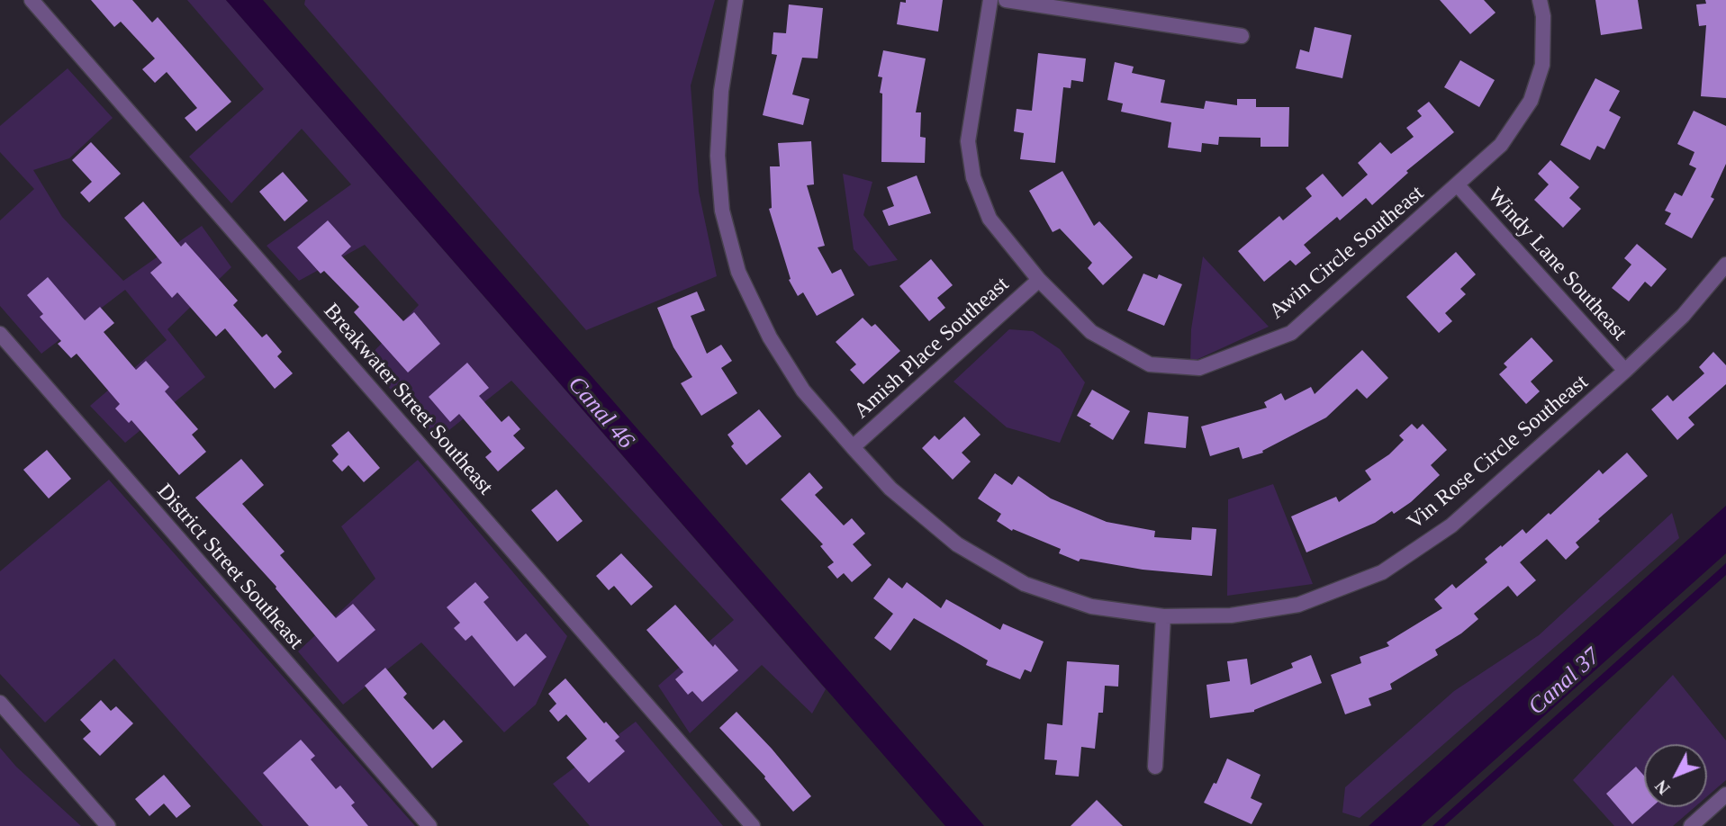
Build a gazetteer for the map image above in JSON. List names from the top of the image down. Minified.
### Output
{"streets":{"street":["Awin Circle Southeast","Windy Lane Southeast","Amish Place Southeast","Breakwater Street Southeast","Vin Rose Circle Southeast","District Street Southeast"]},"crossings":[["Awin Circle Southeast","Windy Lane Southeast"],["Awin Circle Southeast","Amish Place Southeast"],["Windy Lane Southeast","Vin Rose Circle Southeast"],["Amish Place Southeast","Vin Rose Circle Southeast"]],"water":["Canal 46","Canal 37"],"north":"bottom left"}
